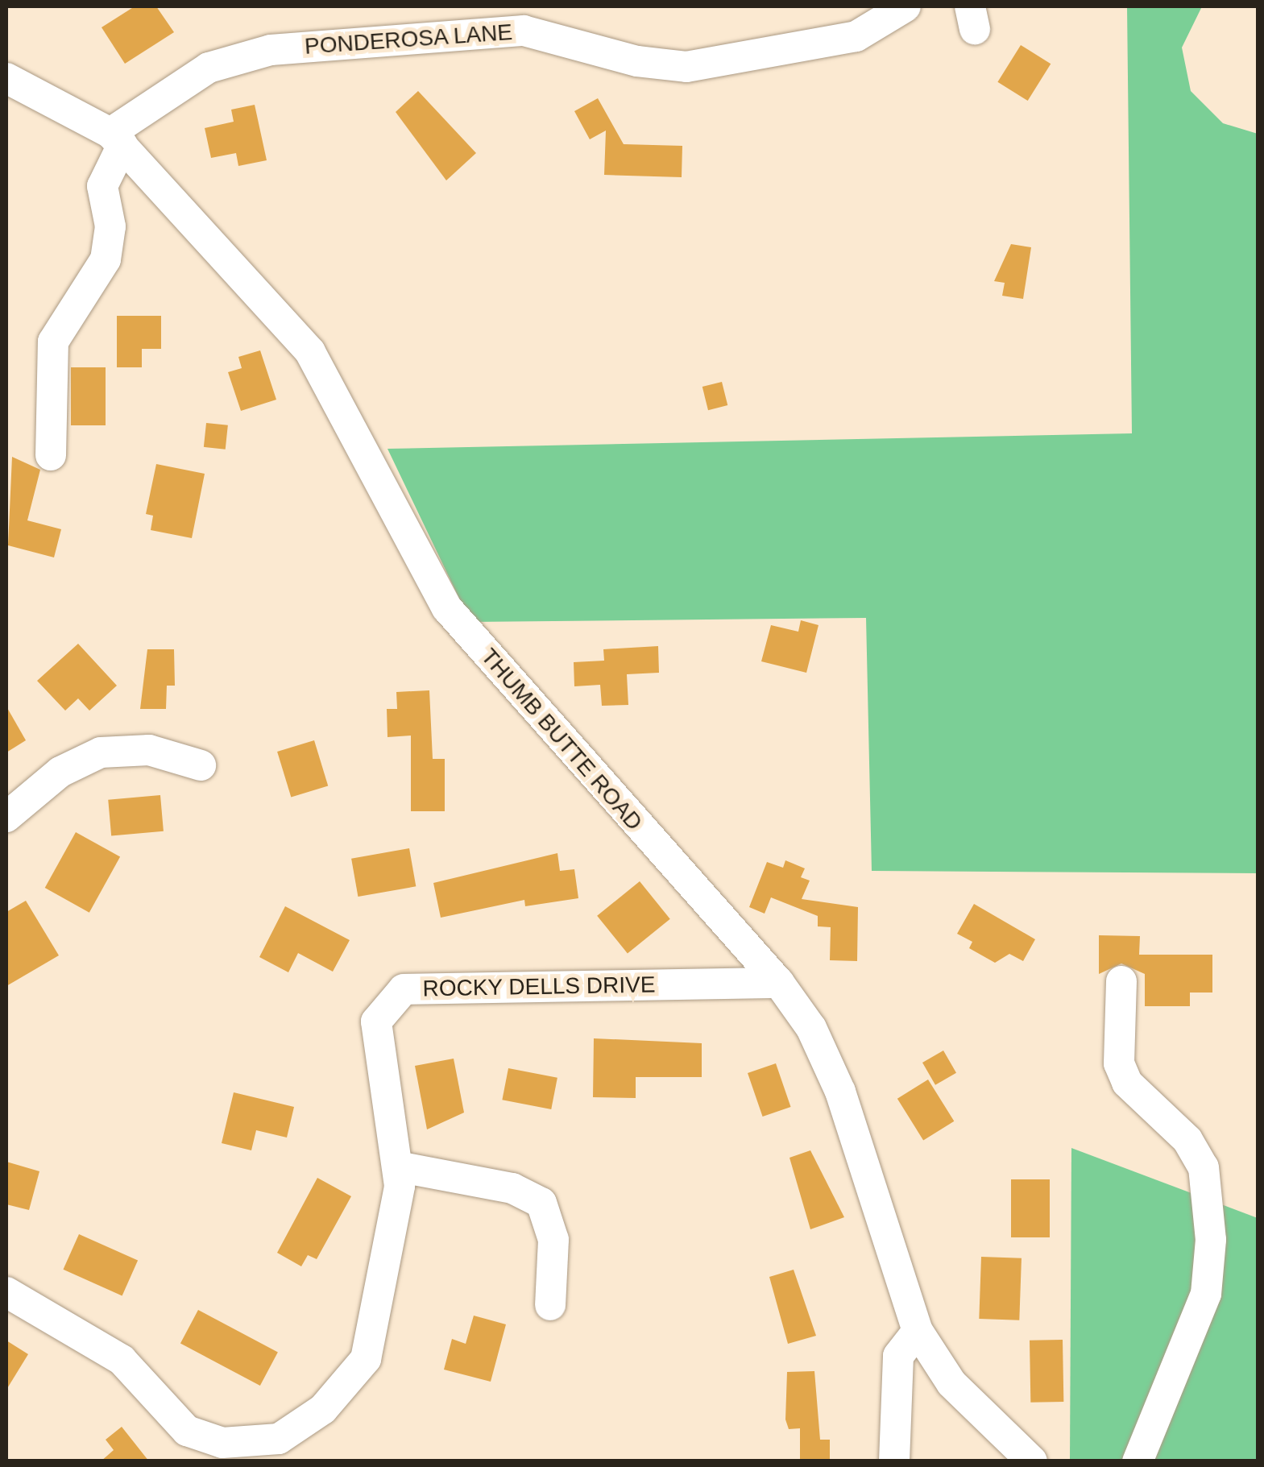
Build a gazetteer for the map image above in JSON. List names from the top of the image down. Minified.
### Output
{"streets":{"street":["PONDEROSA LANE","THUMB BUTTE ROAD","ROCKY DELLS DRIVE"]},"crossings":[["PONDEROSA LANE","THUMB BUTTE ROAD"],["THUMB BUTTE ROAD","ROCKY DELLS DRIVE"]]}
